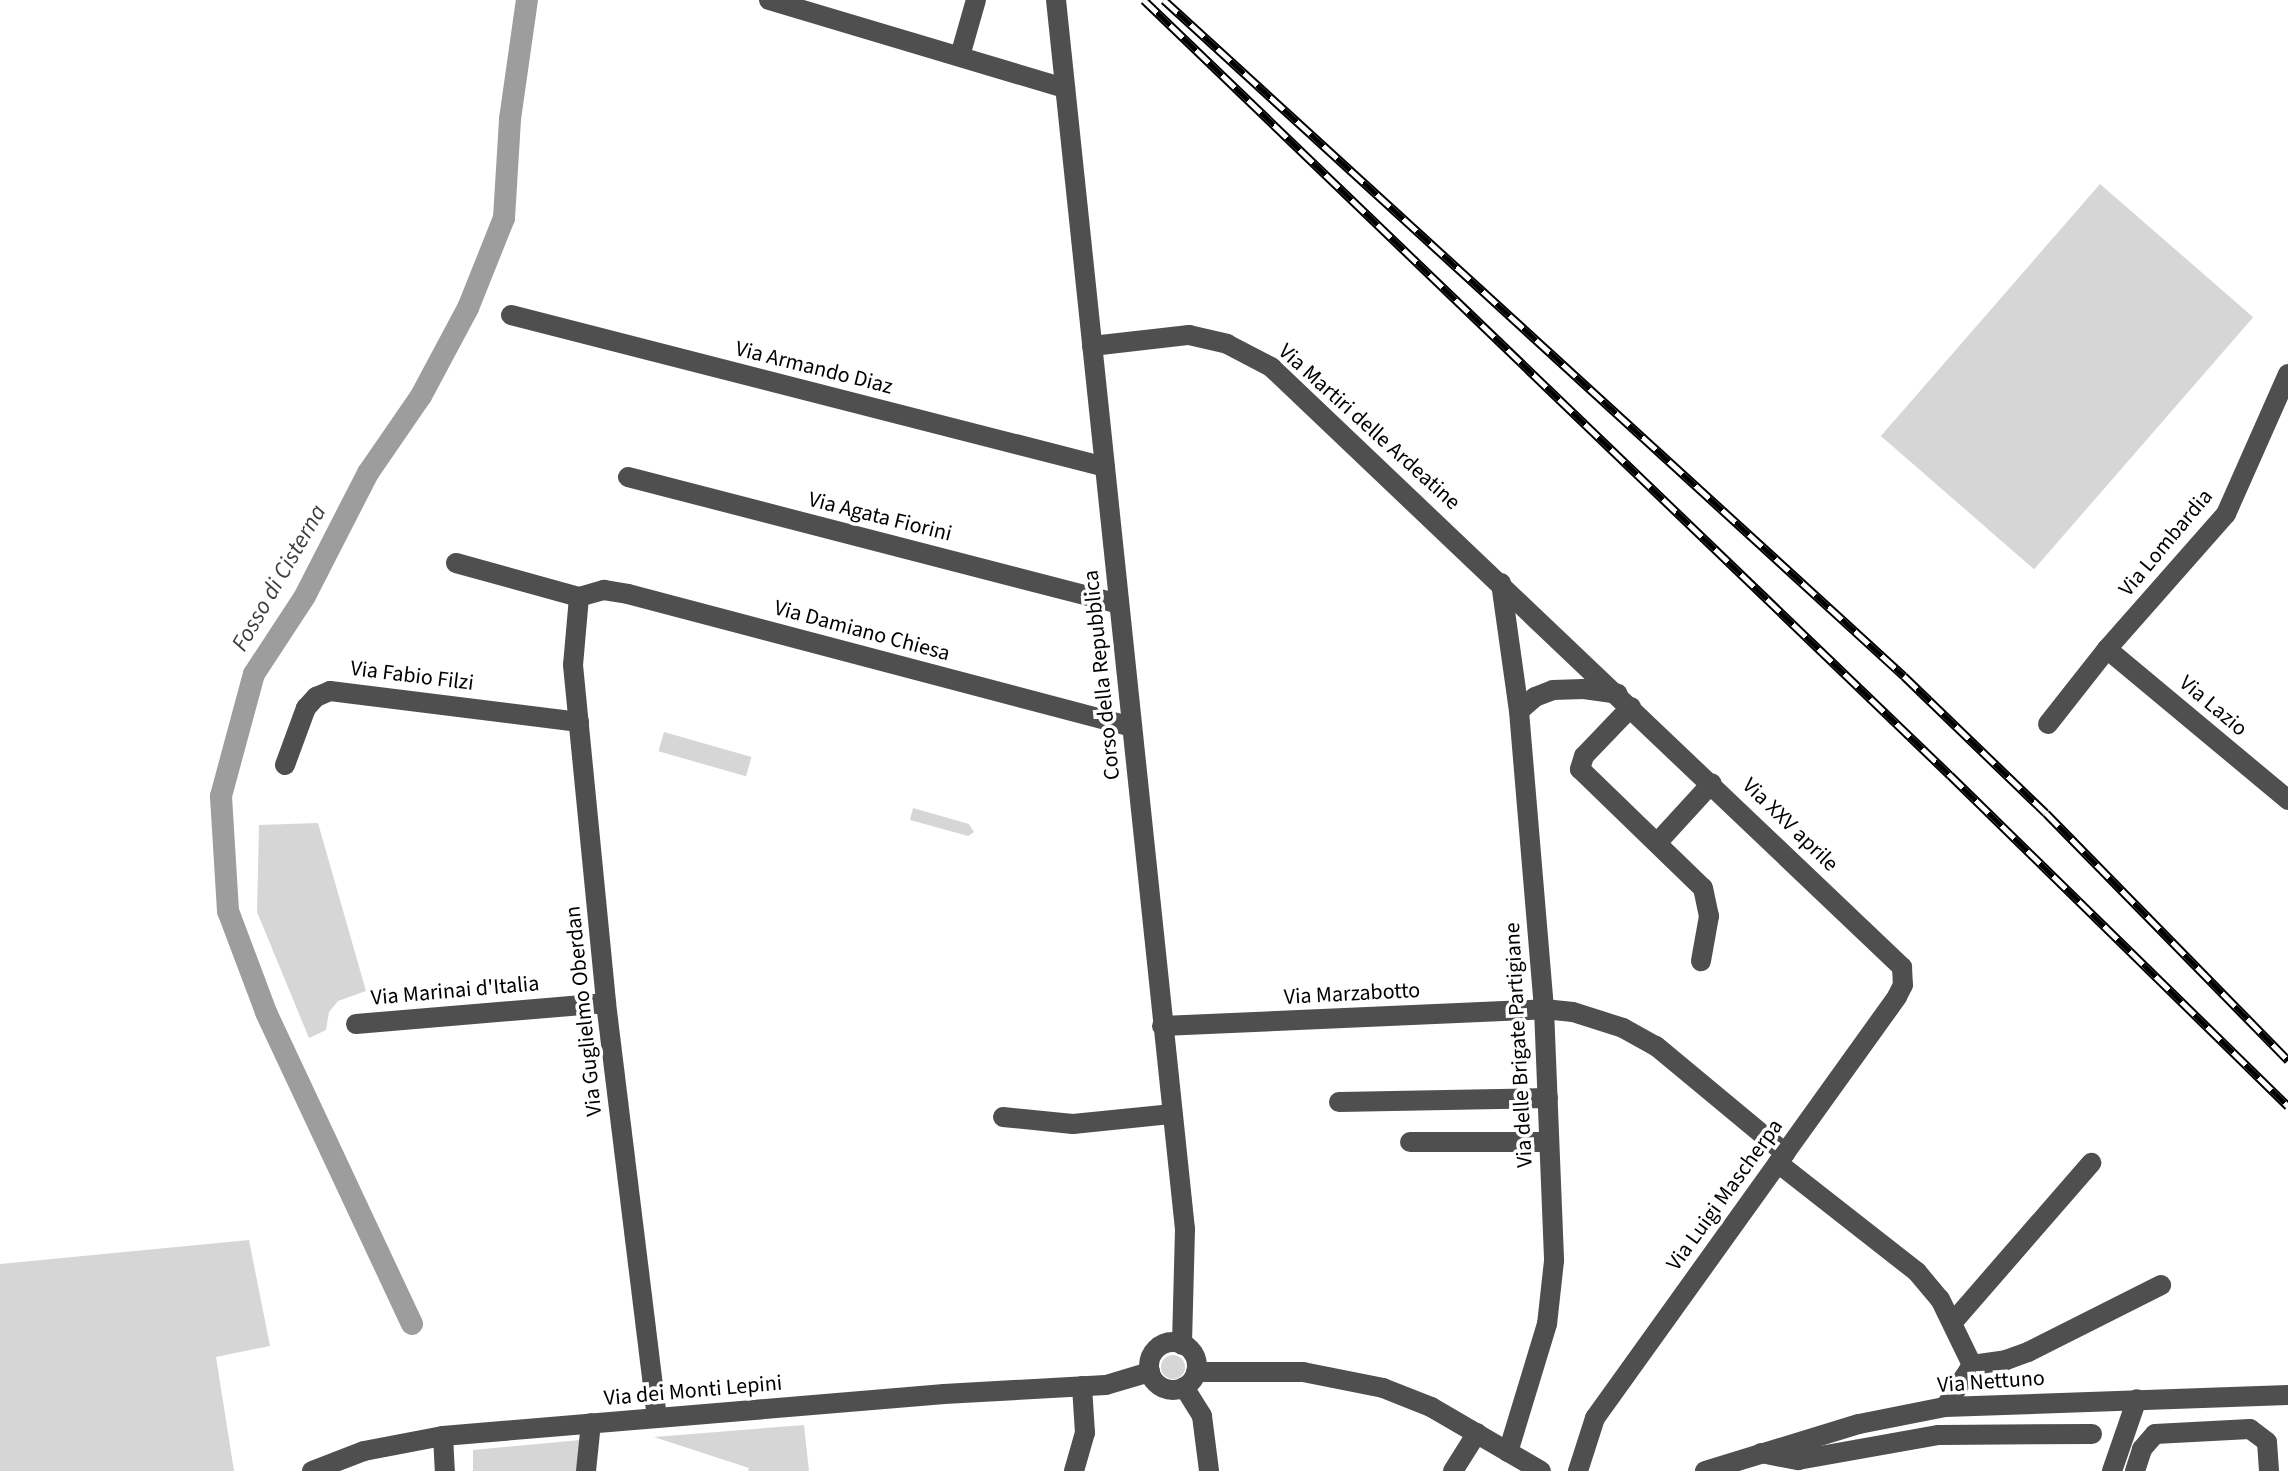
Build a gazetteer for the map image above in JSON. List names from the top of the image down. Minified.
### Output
{"streets":{"street":["Via Armando Diaz","Via Martiri delle Ardeatine","Via Agata Fiorini","Via Lombardia","Via Damiano Chiesa","Corso della Repubblica","Via Fabio Filzi","Via Lazio","Via XXV aprile","Via Marinai d'Italia","Via Marzabotto","Via Guglielmo Oberdan","Via delle Brigate Partigiane","Via Luigi Mascherpa","Via Nettuno","Via dei Monti Lepini"]},"crossings":[["Via Armando Diaz","Corso della Repubblica"],["Via Martiri delle Ardeatine","Corso della Repubblica"],["Via Martiri delle Ardeatine","Via XXV aprile"],["Via Martiri delle Ardeatine","Via delle Brigate Partigiane"],["Via Agata Fiorini","Corso della Repubblica"],["Via Lombardia","Via Lazio"],["Via Damiano Chiesa","Corso della Repubblica"],["Via Damiano Chiesa","Via Guglielmo Oberdan"],["Corso della Repubblica","Via Marzabotto"],["Corso della Repubblica","Via dei Monti Lepini"],["Via Fabio Filzi","Via Guglielmo Oberdan"],["Via XXV aprile","Via Luigi Mascherpa"],["Via Marinai d'Italia","Via Guglielmo Oberdan"],["Via Marzabotto","Via delle Brigate Partigiane"],["Via Marzabotto","Via Luigi Mascherpa"],["Via Guglielmo Oberdan","Via dei Monti Lepini"]],"water":["Fosso di Cisterna"]}
